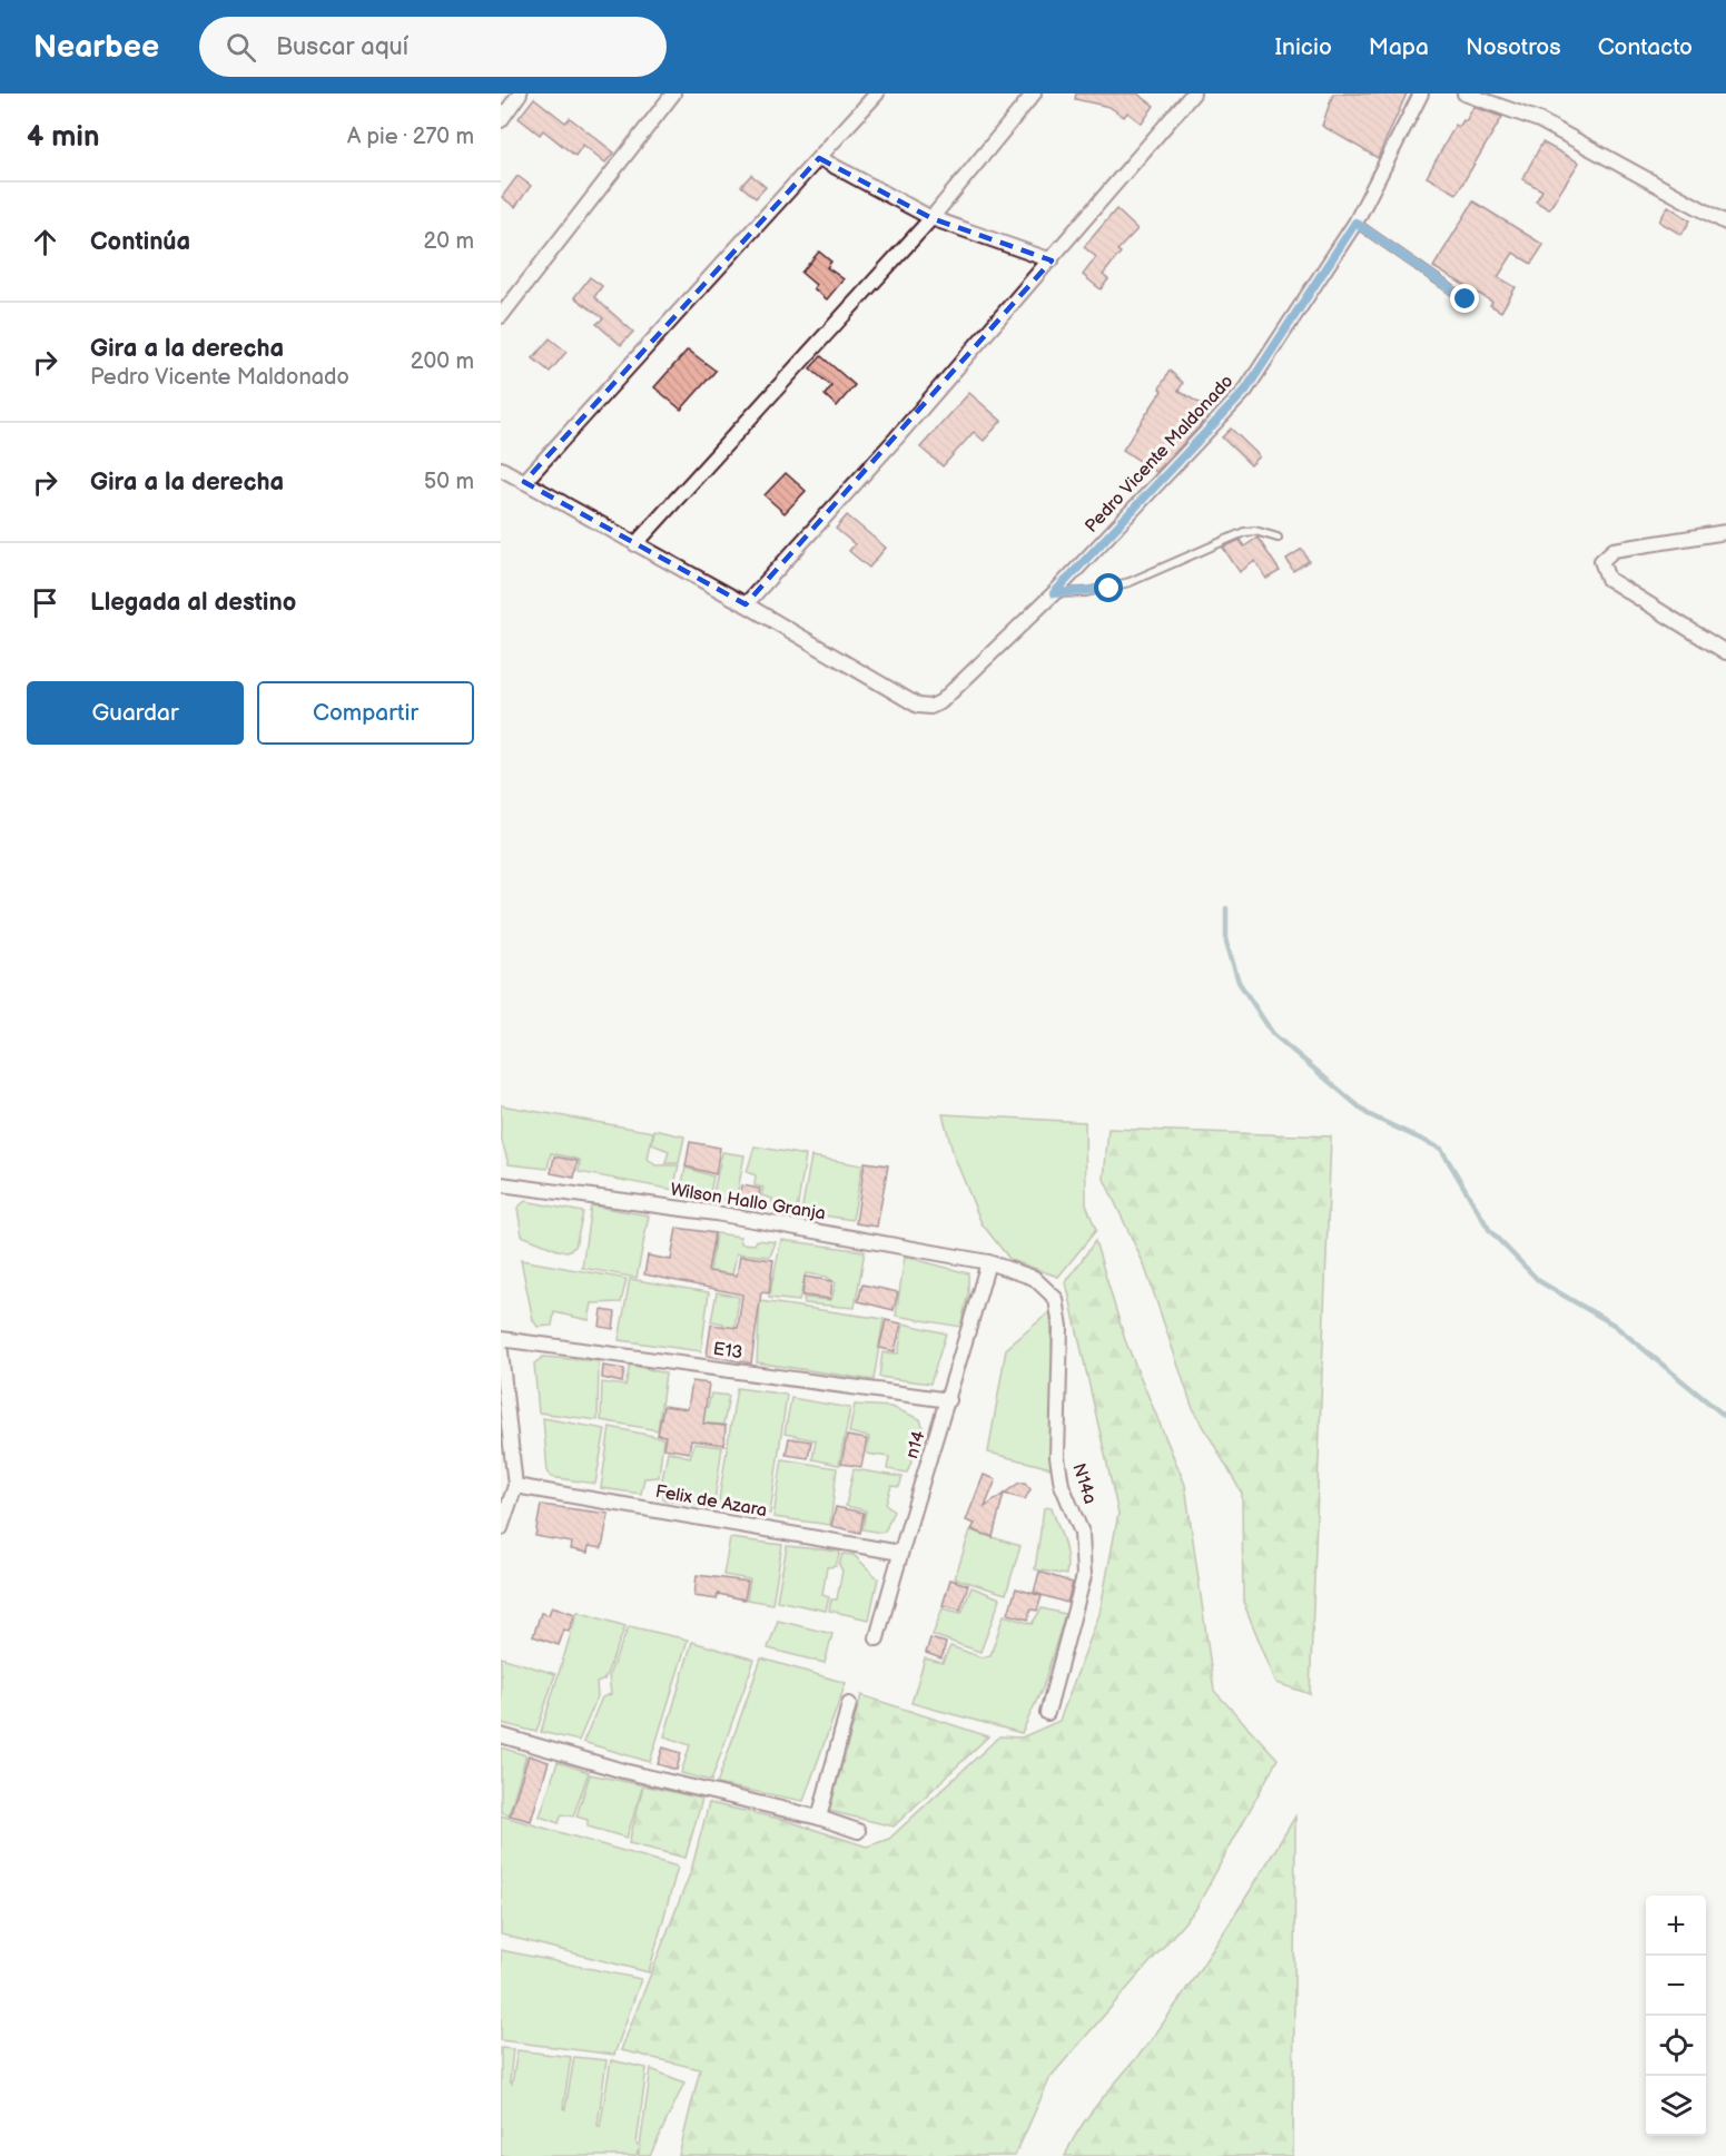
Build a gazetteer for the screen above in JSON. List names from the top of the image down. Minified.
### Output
{"streets":{"street":["Pedro Vicente Maldonado","Wilson Hallo Granja","E13","n14","N14a","Felix de Azara"]},"crossings":[["Wilson Hallo Granja","n14"],["Wilson Hallo Granja","N14a"],["E13","n14"],["n14","N14a"],["n14","Felix de Azara"]],"page":{"header":"Nearbee","search":"Buscar aquí","nav":["Inicio","Mapa","Nosotros","Contacto"],"heading":["4 min","A pie · 270 m"],"list":[["Continúa","20 m"],["Gira a la derecha","Pedro Vicente Maldonado","200 m"],["Gira a la derecha","50 m"],"Llegada al destino"],"buttons":["Guardar","Compartir"],"map_buttons":["+","−"]}}
